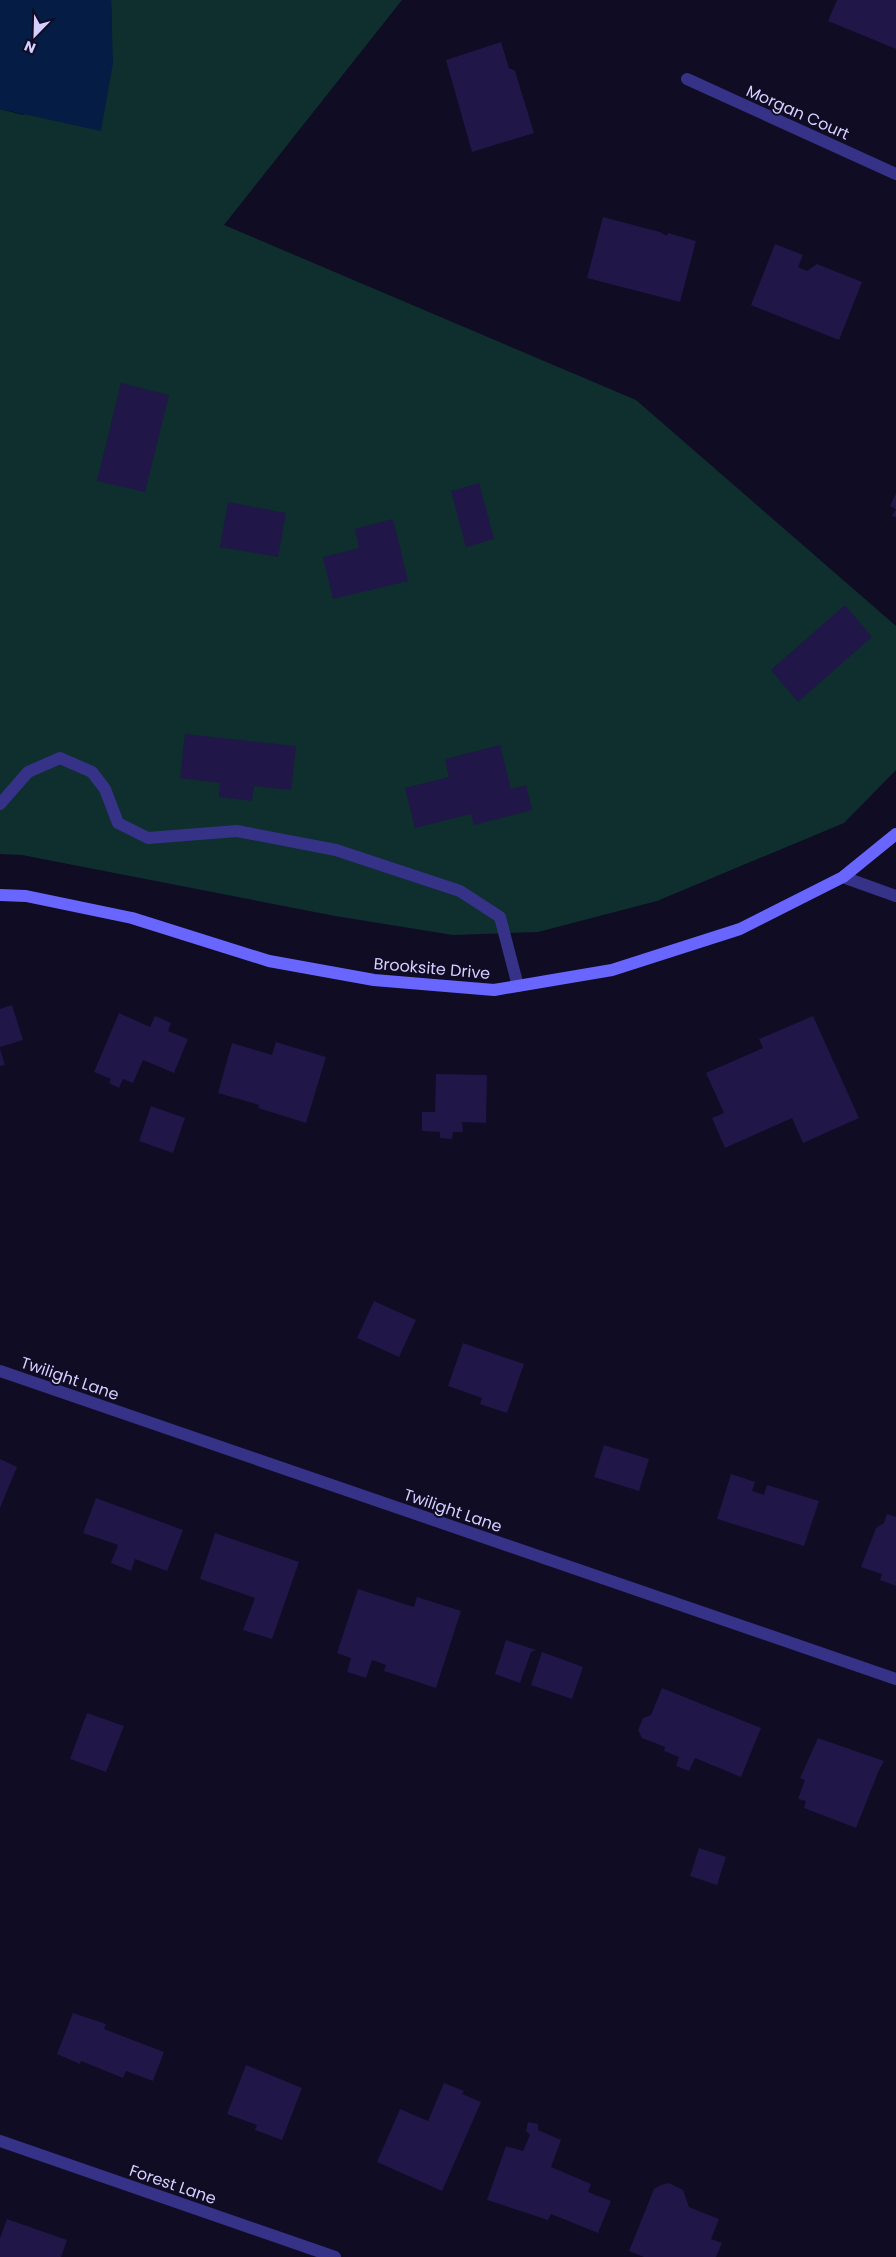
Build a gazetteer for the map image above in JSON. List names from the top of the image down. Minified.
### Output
{"streets":{"street":["Morgan Court","Brooksite Drive","Twilight Lane","Forest Lane"]},"north":"bottom left"}
